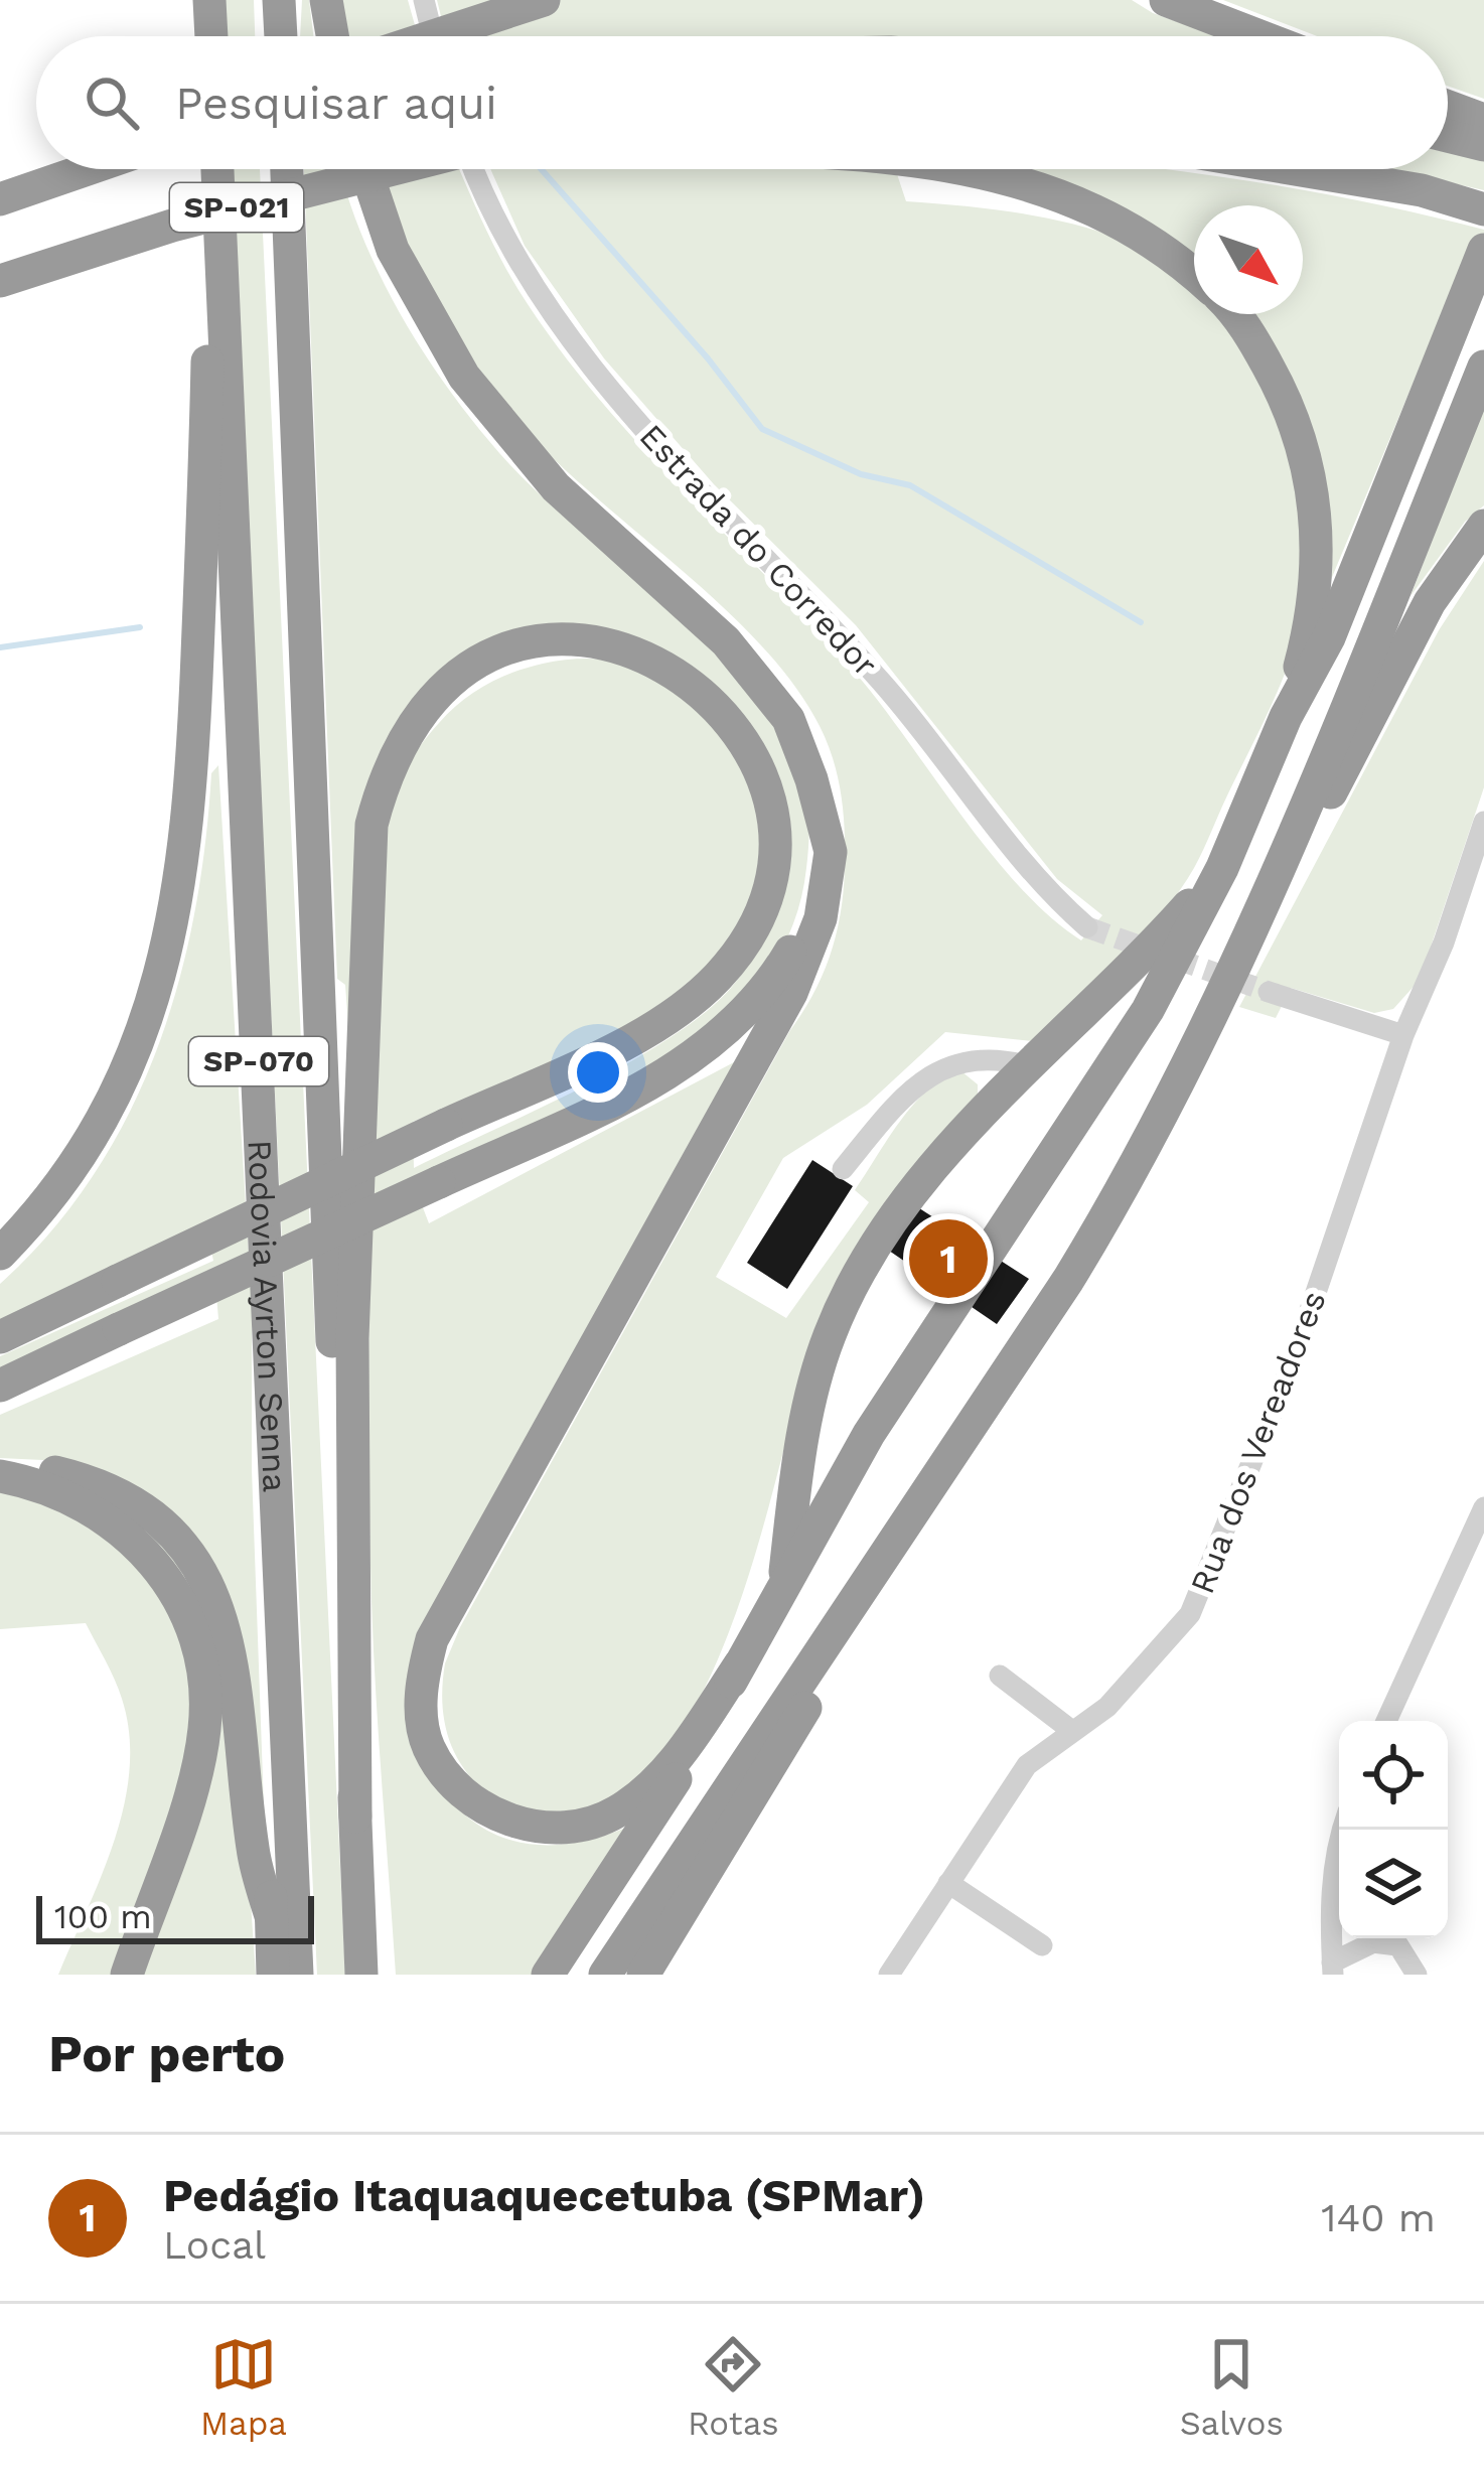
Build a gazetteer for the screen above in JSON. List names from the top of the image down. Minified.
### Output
{"streets":{"highway":["SP-021","SP-070","Rodovia Ayrton Senna"],"street":["Estrada do Corredor","Rua dos Vereadores"]},"scale_bar":"100 m","north":"bottom right","page":{"search":"Pesquisar aqui","pins":"1","scale":"100 m","heading":"Por perto","list":[{"mark":"1","name":"Pedágio Itaquaquecetuba (SPMar)","note":"Local","value":"140 m"}],"nav":["Mapa","Rotas","Salvos"]}}
